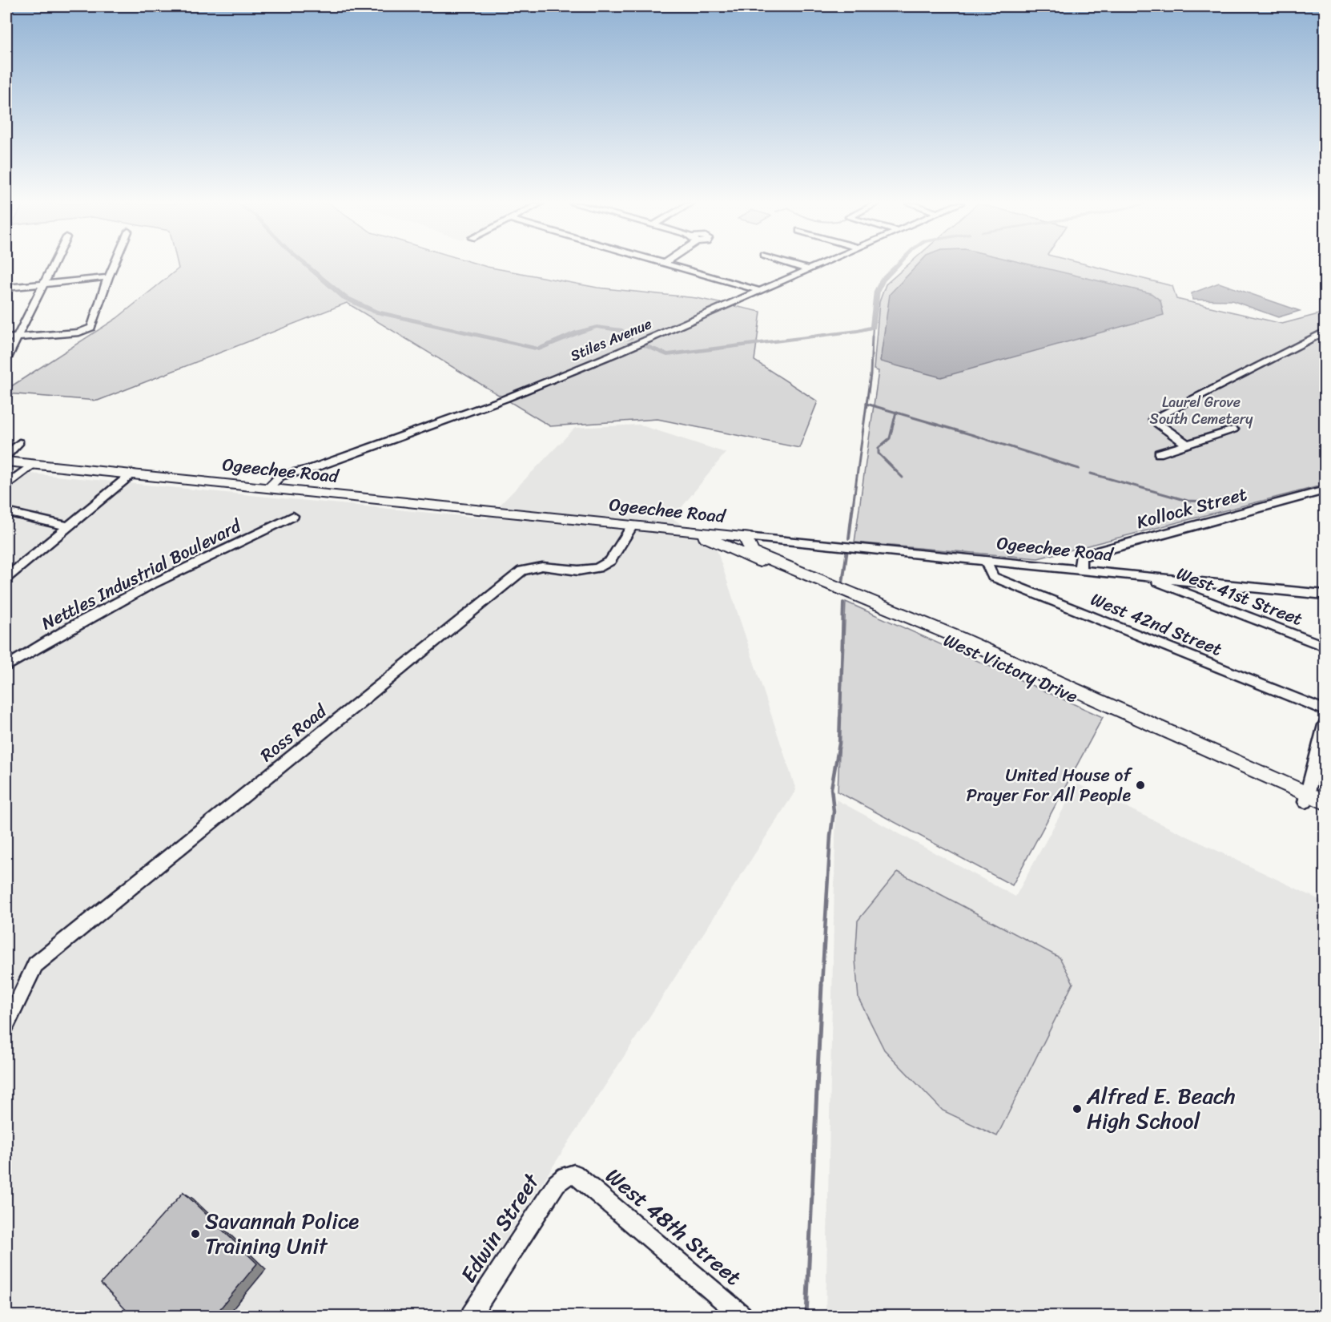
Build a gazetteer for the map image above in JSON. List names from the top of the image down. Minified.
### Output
{"streets":{"main road":["Ogeechee Road","West Victory Drive"],"street":["Stiles Avenue","Kollock Street","Nettles Industrial Boulevard","West 41st Street","West 42nd Street","Ross Road","West 48th Street","Edwin Street"]},"crossings":[["Stiles Avenue","Ogeechee Road"],["Ogeechee Road","Kollock Street"],["Ogeechee Road","West 41st Street"],["Ogeechee Road","West 42nd Street"],["Ogeechee Road","West Victory Drive"],["Ogeechee Road","Ross Road"],["West 48th Street","Edwin Street"]],"parks":["Laurel Grove South Cemetery"],"places":["United House of Prayer For All People","Alfred E. Beach High School","Savannah Police Training Unit"]}
